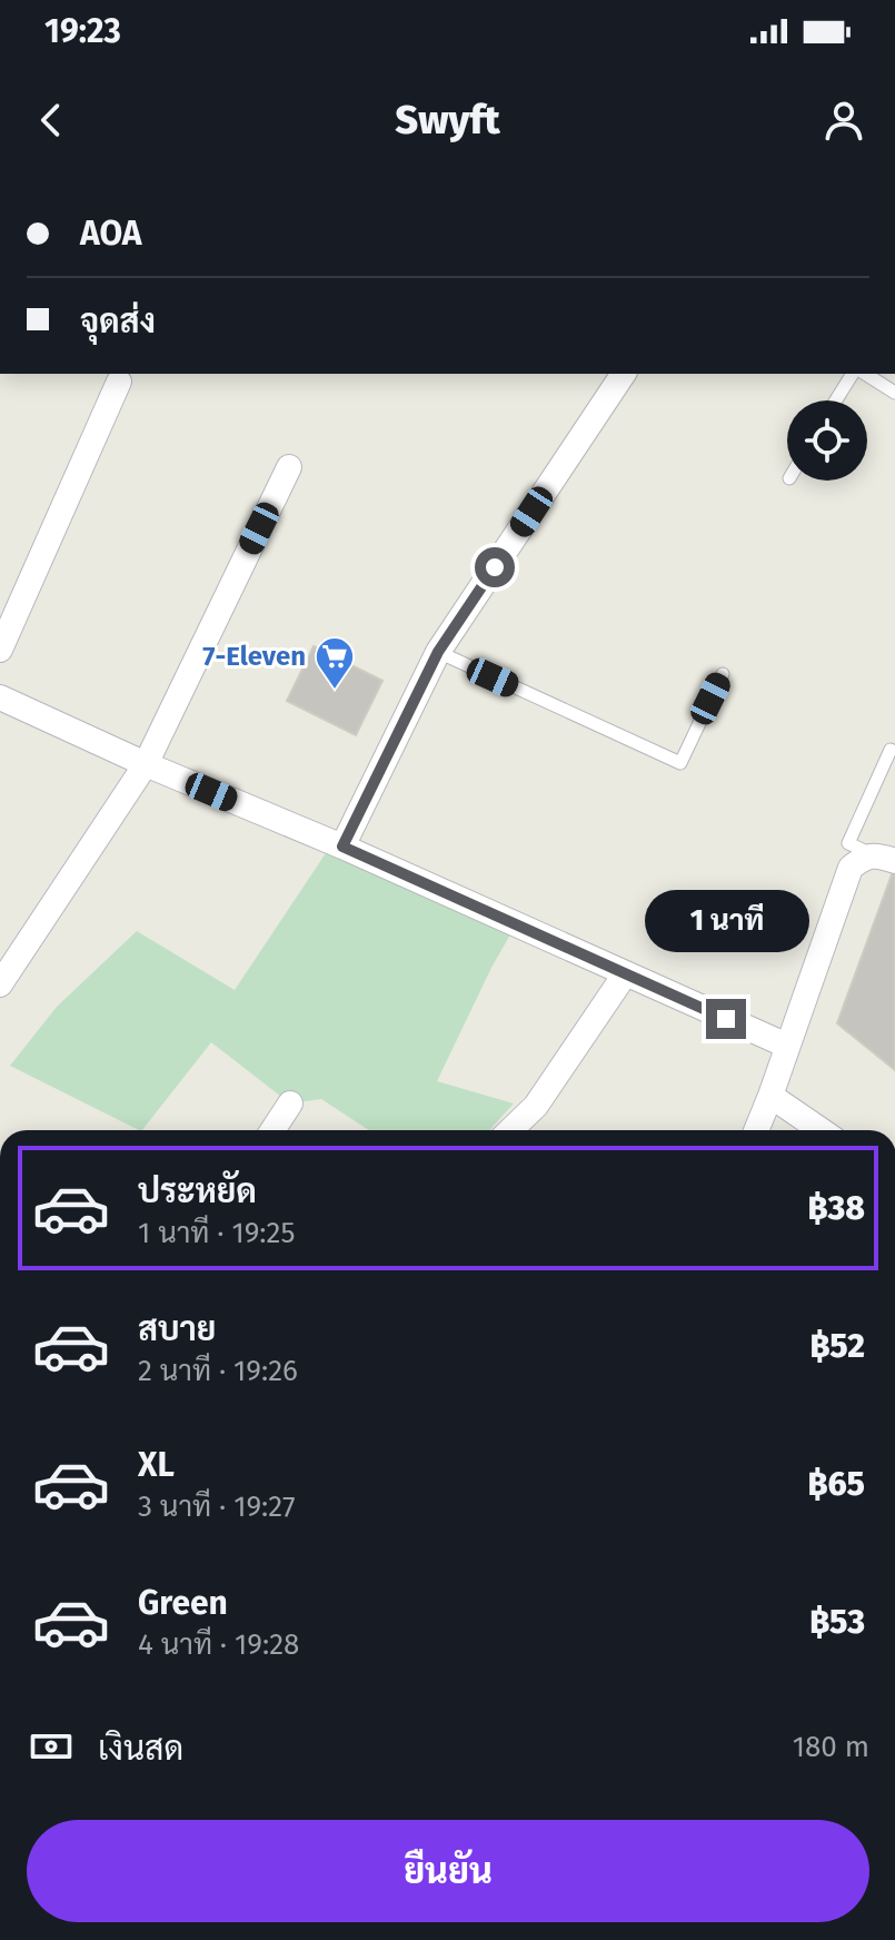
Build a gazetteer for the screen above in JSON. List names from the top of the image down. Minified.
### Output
{"places":{"supermarket":["7-Eleven"]},"page":{"status":"19:23","header":"Swyft","banner":["AOA","จุดส่ง"],"bubble":"1 นาที","list":[{"name":"ประหยัด","note":"1 นาที · 19:25","value":"฿38"},{"name":"สบาย","note":"2 นาที · 19:26","value":"฿52"},{"name":"XL","note":"3 นาที · 19:27","value":"฿65"},{"name":"Green","note":"4 นาที · 19:28","value":"฿53"}],"pay":["เงินสด","180 m"],"buttons":"ยืนยัน"}}
